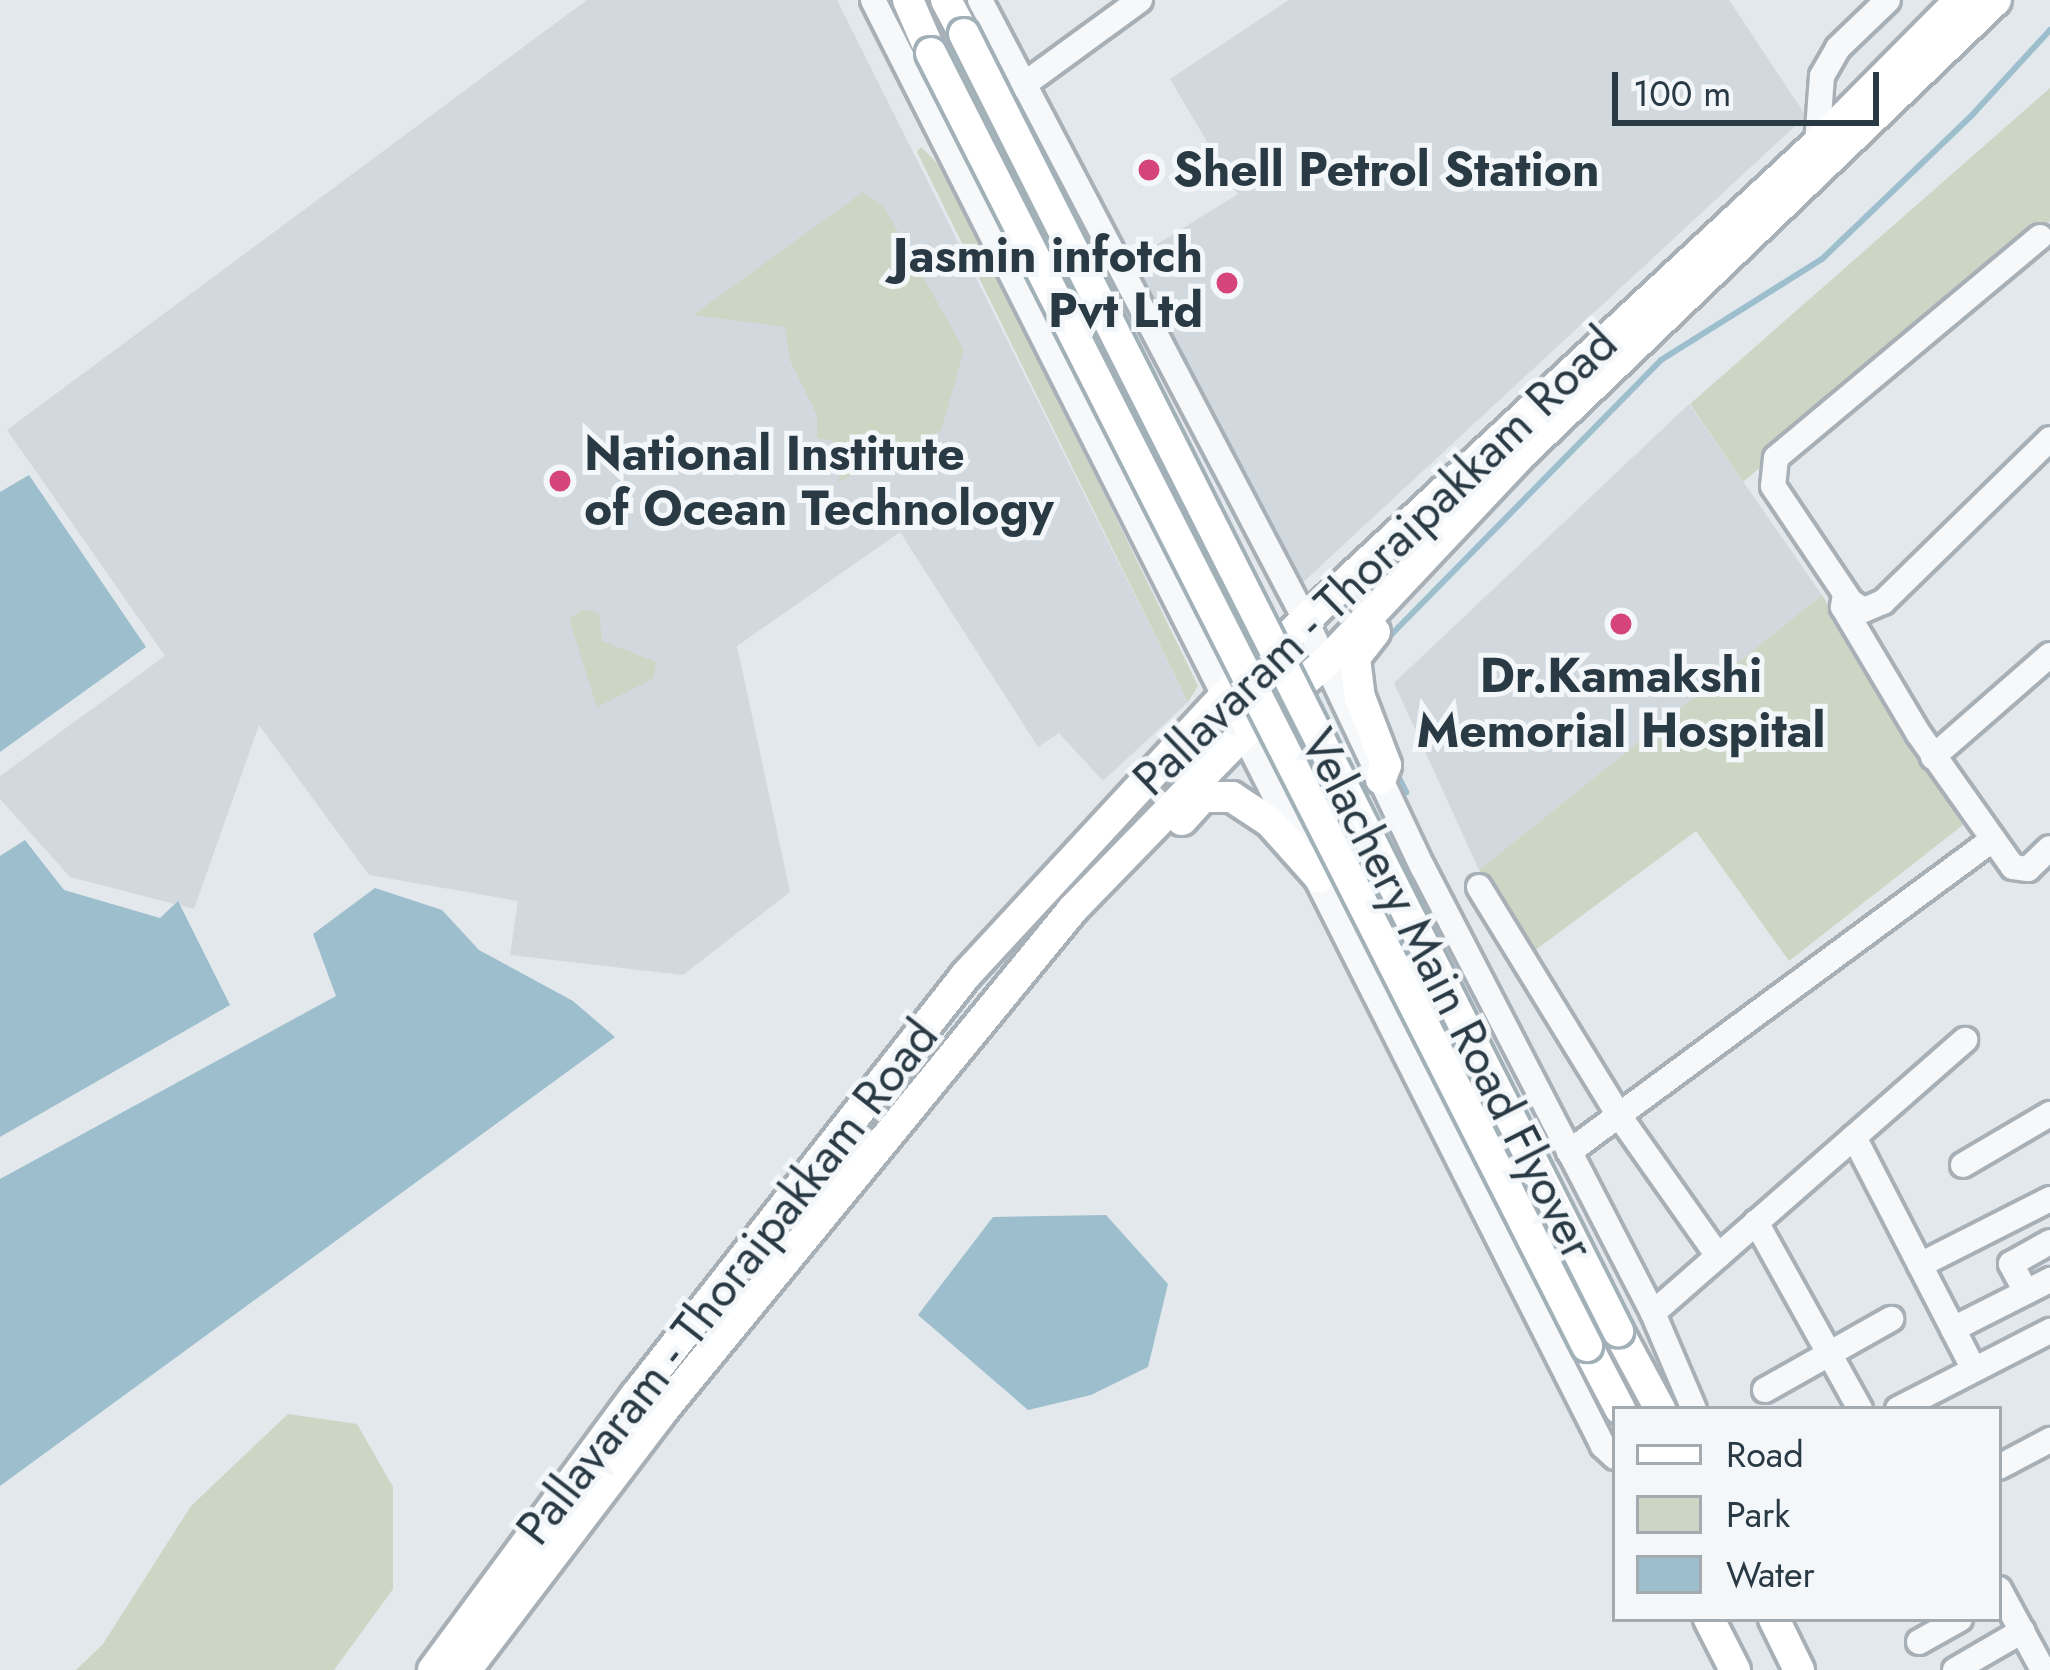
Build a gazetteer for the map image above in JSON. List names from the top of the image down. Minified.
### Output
{"streets":{"main road":["Pallavaram - Thoraipakkam Road","Velachery Main Road Flyover"]},"places":["Shell Petrol Station","Jasmin infotch Pvt Ltd","National Institute of Ocean Technology","Dr.Kamakshi Memorial Hospital"],"legend":["Road","Park","Water"],"scale_bar":"100 m"}
